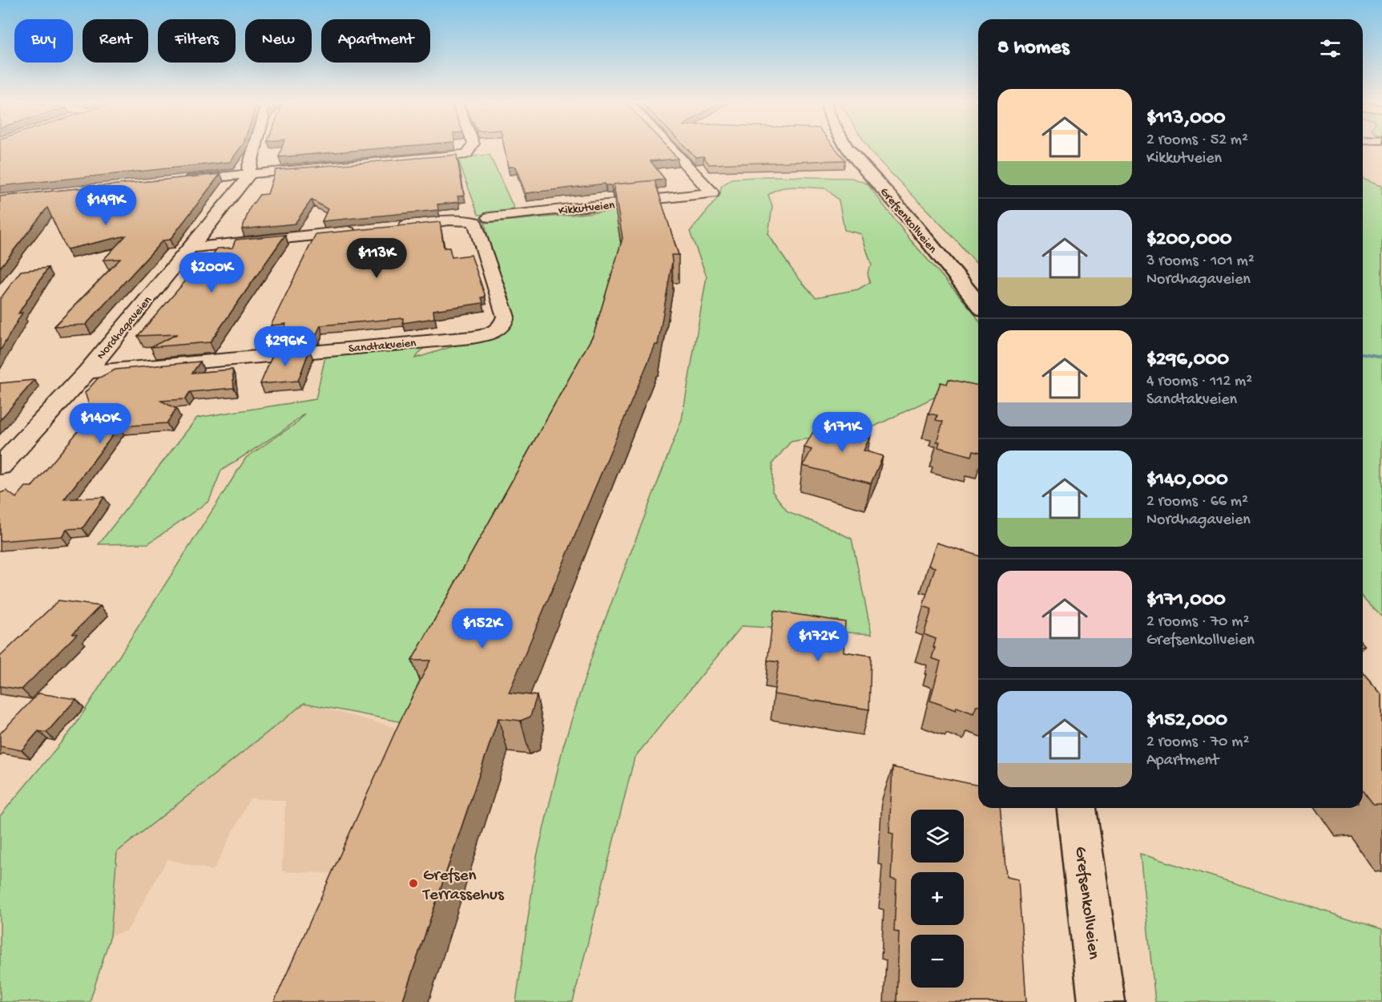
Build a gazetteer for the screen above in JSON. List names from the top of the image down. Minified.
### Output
{"streets":{"street":["Kikkutveien","Grefsenkollveien","Nordhagaveien","Sandtakveien"]},"crossings":[["Nordhagaveien","Sandtakveien"]],"places":["Grefsen Terrassehus"],"page":{"chip":["Buy","Rent","Filters","New","Apartment"],"heading":"8 homes","list":[{"name":"$113,000","note":"2 rooms · 52 m² · Kikkutveien"},{"name":"$200,000","note":"3 rooms · 101 m² · Nordhagaveien"},{"name":"$296,000","note":"4 rooms · 112 m² · Sandtakveien"},{"name":"$140,000","note":"2 rooms · 66 m² · Nordhagaveien"},{"name":"$171,000","note":"2 rooms · 70 m² · Grefsenkollveien"},{"name":"$152,000","note":"2 rooms · 70 m² · Apartment"}],"price":["$149K","$113K","$200K","$296K","$140K","$171K","$152K","$172K"],"map_buttons":["+","−"]}}
